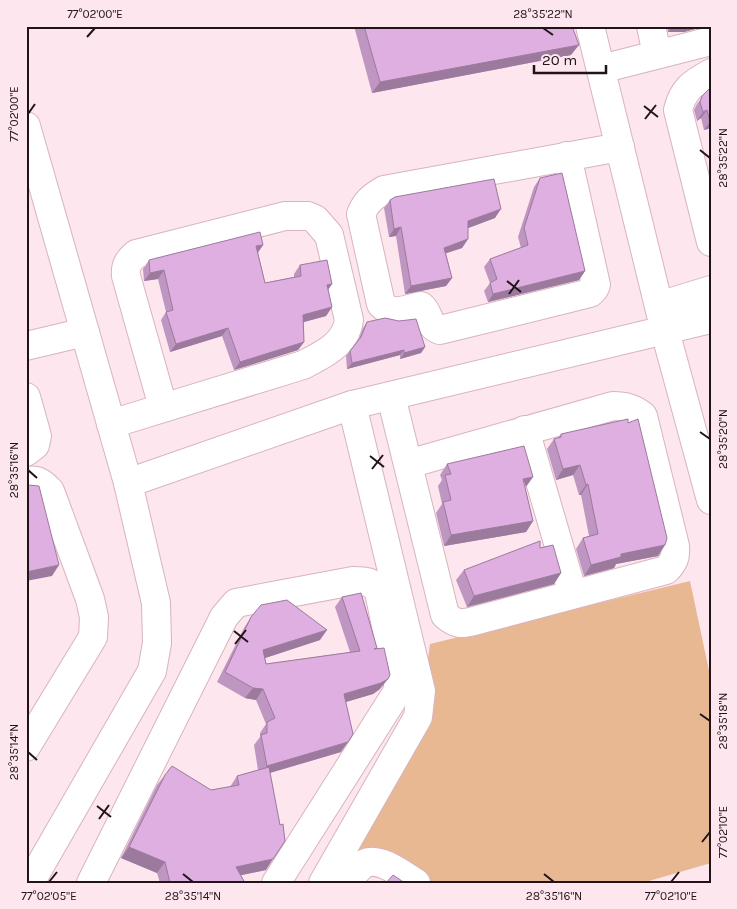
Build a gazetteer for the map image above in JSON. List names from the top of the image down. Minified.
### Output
{"scale_bar":"20 m","coordinates":["77°02'00\"E","28°35'22\"N","28°35'20\"N","28°35'16\"N","28°35'18\"N","28°35'14\"N","77°02'10\"E","77°02'05\"E"]}
